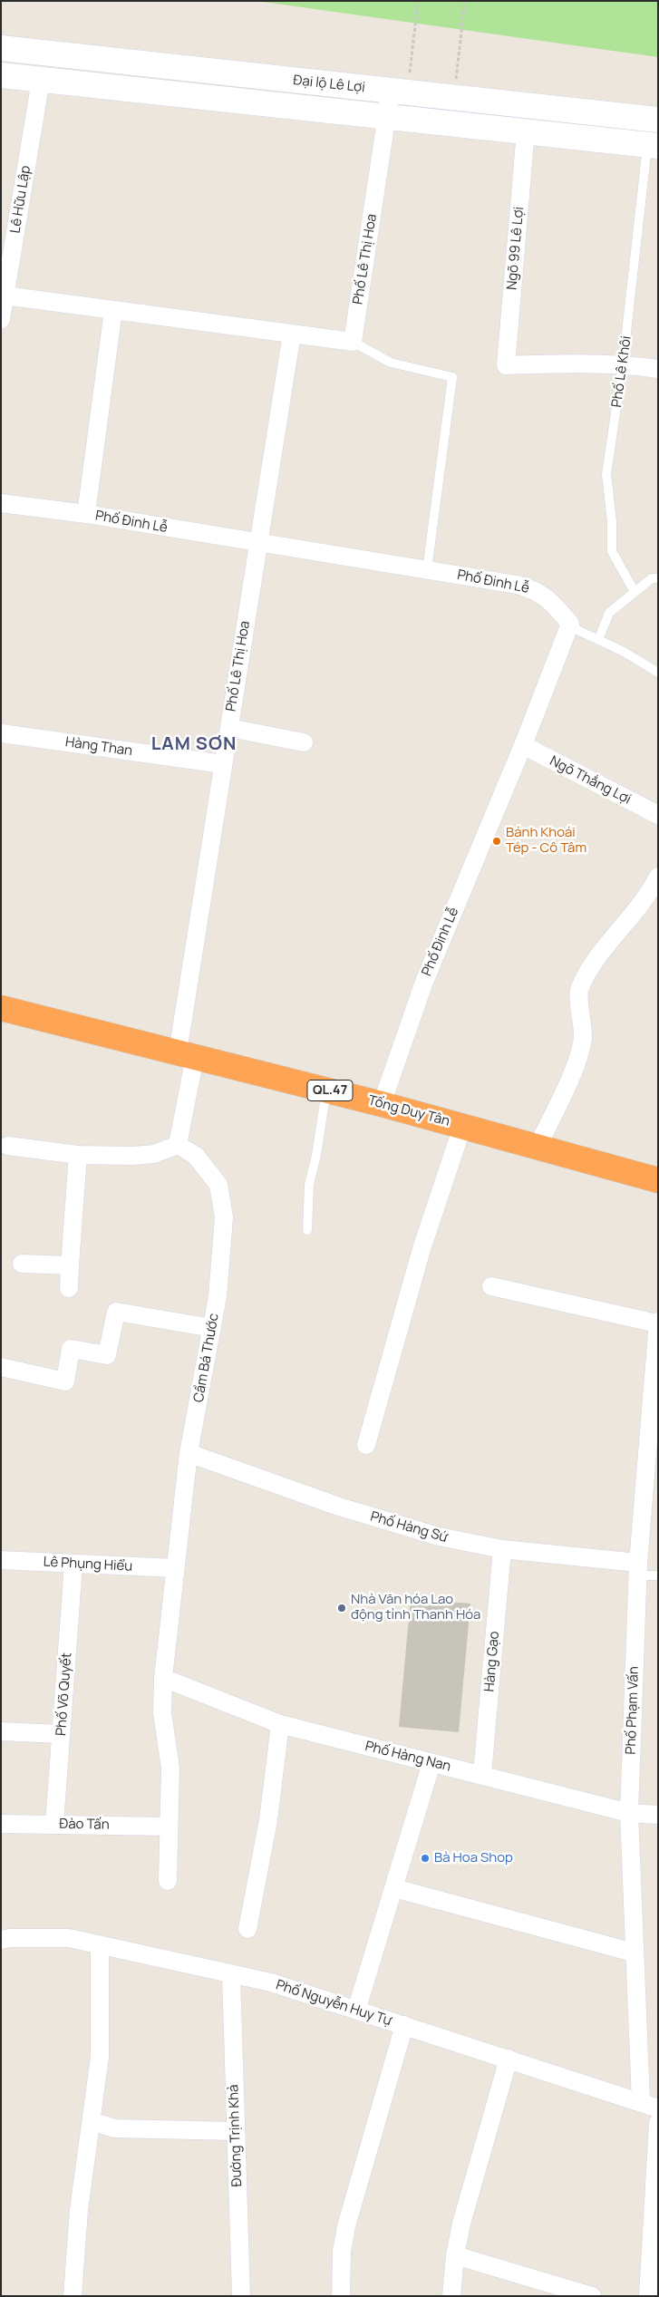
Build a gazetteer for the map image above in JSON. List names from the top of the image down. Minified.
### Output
{"streets":{"highway":["QL.47","Tống Duy Tân"],"main road":["Đại lộ Lê Lợi"],"street":["Lê Hữu Lập","Ngõ 99 Lê Lợi","Phố Lê Thị Hoa","Phố Đinh Lễ","Hàng Than","Ngõ Thắng Lợi","Cầm Bá Thước","Phố Hàng Sứ","Lê Phụng Hiểu","Hàng Gạo","Phố Võ Quyết","Phố Phạm Vấn","Phố Hàng Nan","Đào Tấn","Phố Nguyễn Huy Tự","Đường Trịnh Khả"],"lane":["Phố Lê Khôi"]},"crossings":[["Đại lộ Lê Lợi","Lê Hữu Lập"],["Đại lộ Lê Lợi","Ngõ 99 Lê Lợi"],["Đại lộ Lê Lợi","Phố Lê Thị Hoa"],["Đại lộ Lê Lợi","Phố Lê Khôi"],["Ngõ 99 Lê Lợi","Phố Lê Khôi"],["Phố Lê Thị Hoa","Phố Đinh Lễ"],["Phố Lê Thị Hoa","Hàng Than"],["Phố Lê Thị Hoa","Tống Duy Tân"],["Phố Đinh Lễ","Ngõ Thắng Lợi"],["Phố Đinh Lễ","Tống Duy Tân"],["Cầm Bá Thước","Phố Hàng Sứ"],["Cầm Bá Thước","Lê Phụng Hiểu"],["Cầm Bá Thước","Phố Hàng Nan"],["Cầm Bá Thước","Đào Tấn"],["Phố Hàng Sứ","Hàng Gạo"],["Phố Hàng Sứ","Phố Phạm Vấn"],["Lê Phụng Hiểu","Phố Võ Quyết"],["Hàng Gạo","Phố Hàng Nan"],["Phố Võ Quyết","Đào Tấn"],["Phố Phạm Vấn","Phố Hàng Nan"],["Phố Phạm Vấn","Phố Nguyễn Huy Tự"],["Phố Nguyễn Huy Tự","Đường Trịnh Khả"]],"districts":["LAM SƠN"],"places":["Bánh Khoái Tép - Cô Tâm","Nhà Văn hóa Lao động tỉnh Thanh Hóa","Bà Hoa Shop"]}
